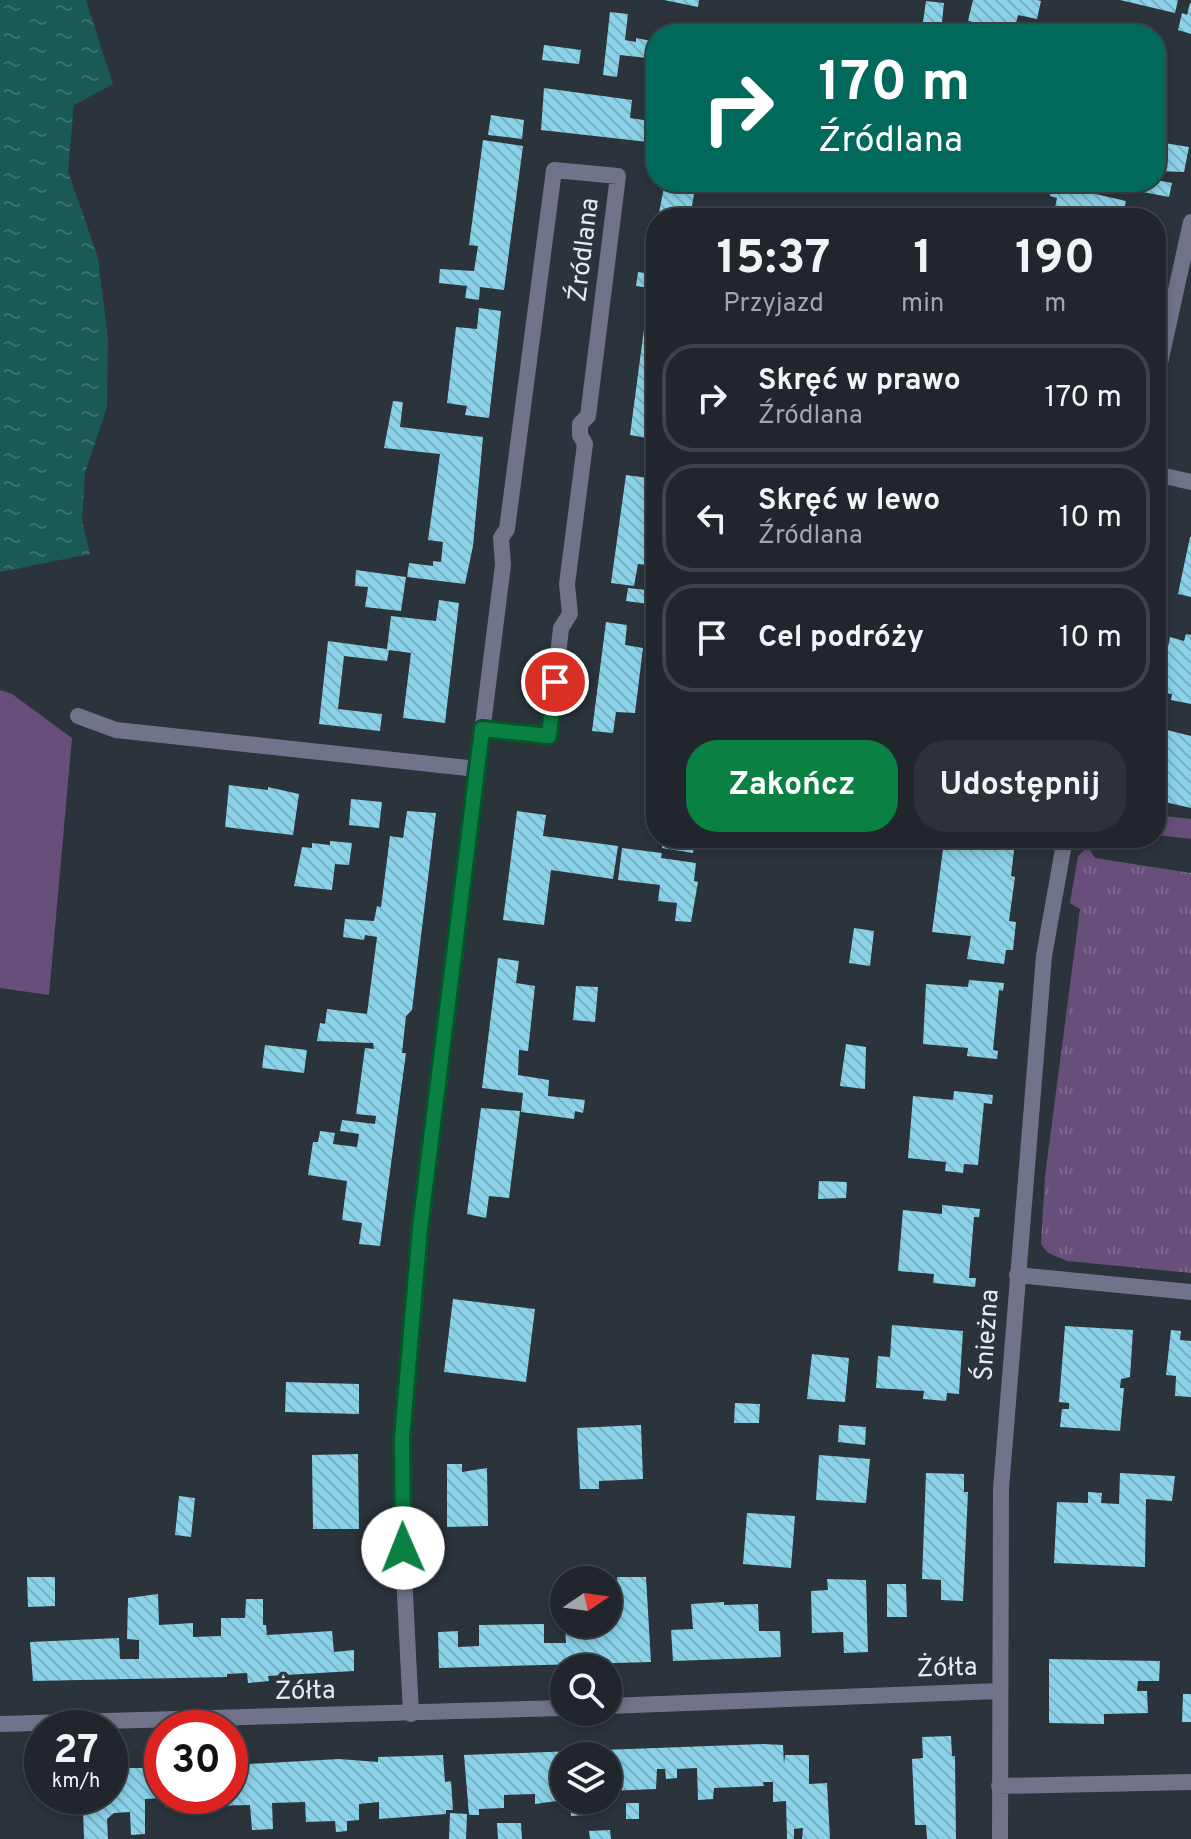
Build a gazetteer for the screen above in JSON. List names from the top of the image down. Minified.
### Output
{"streets":{"street":["Źródlana","Śnieżna","Żółta"]},"crossings":[["Źródlana","Żółta"],["Śnieżna","Żółta"]],"north":"right","page":{"turn":["170 m","Źródlana"],"eta":["15:37","Przyjazd","1","min","190","m"],"list":[{"name":"Skręć w prawo","note":"Źródlana","value":"170 m"},{"name":"Skręć w lewo","note":"Źródlana","value":"10 m"},{"name":"Cel podróży","value":"10 m"}],"buttons":["Zakończ","Udostępnij"],"speed":"27 km/h","limit":"30"}}
